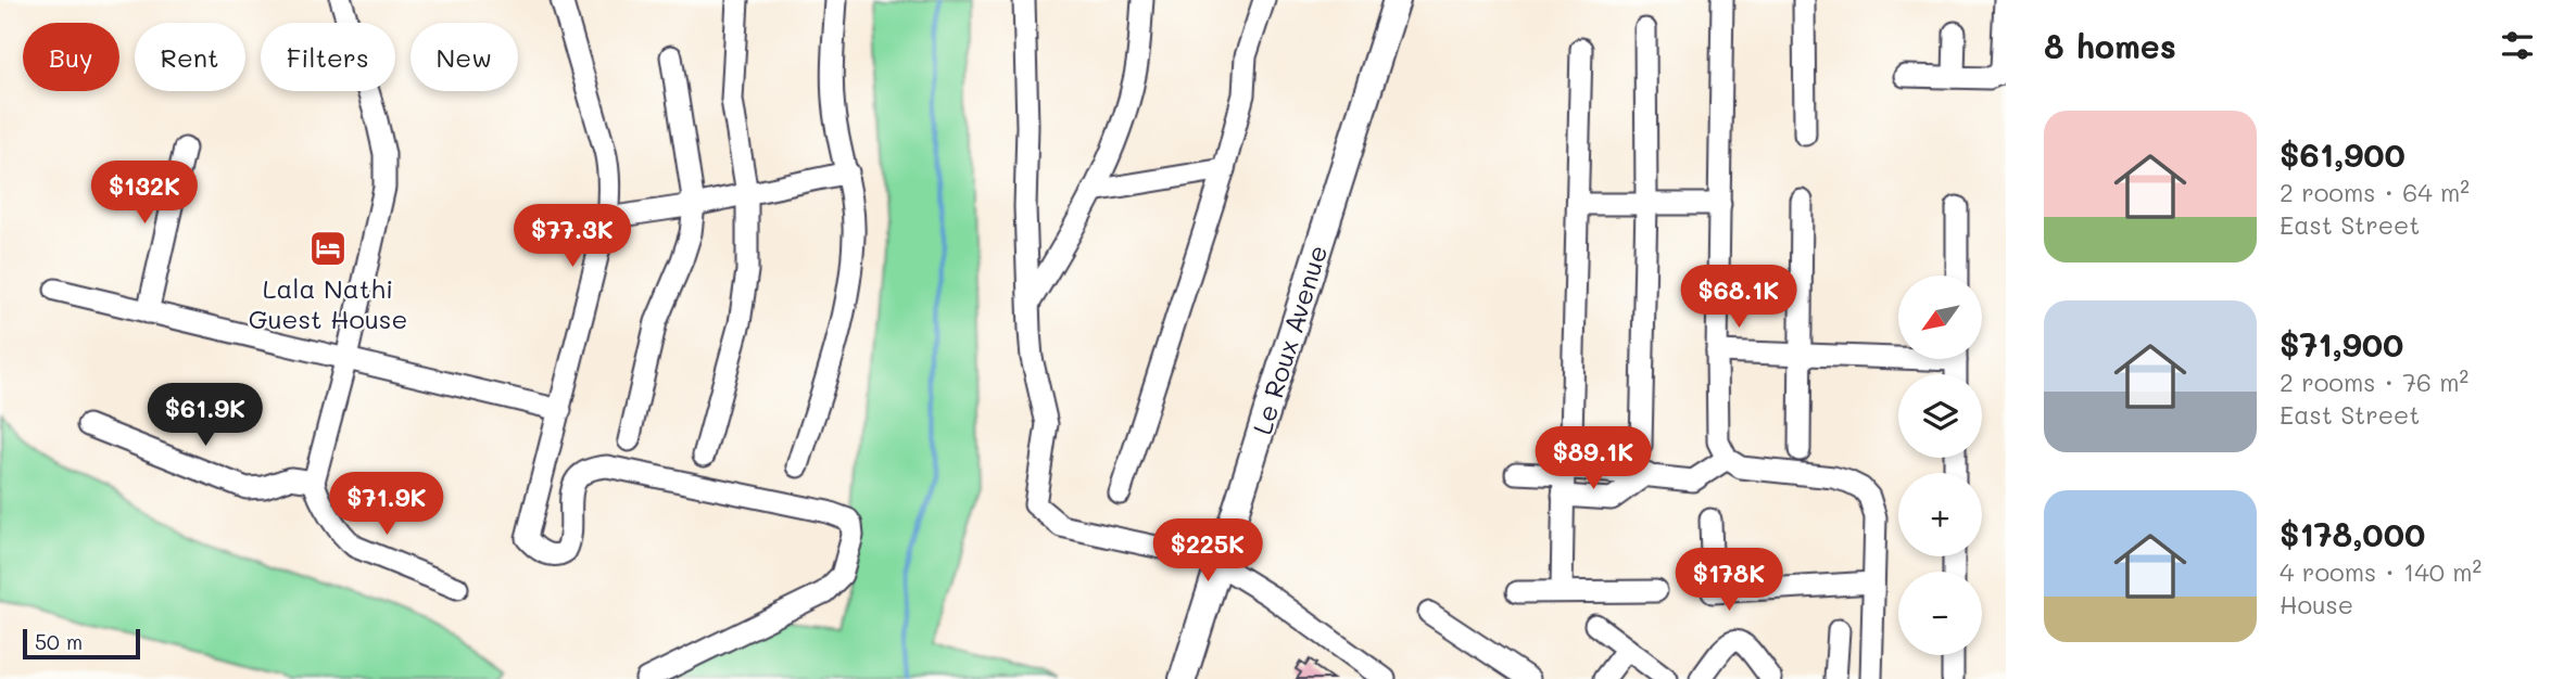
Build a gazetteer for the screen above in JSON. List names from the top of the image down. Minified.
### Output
{"streets":{"main road":["Le Roux Avenue"]},"places":{"hotel":["Lala Nathi Guest House"]},"scale_bar":"50 m","north":"bottom left","page":{"heading":"8 homes","chip":["Buy","Rent","Filters","New"],"list":[{"name":"$61,900","note":"2 rooms · 64 m² · East Street"},{"name":"$71,900","note":"2 rooms · 76 m² · East Street"},{"name":"$178,000","note":"4 rooms · 140 m² · House"}],"price":["$132K","$77.3K","$68.1K","$61.9K","$89.1K","$71.9K","$225K","$178K"],"map_buttons":["+","−"],"scale":"50 m"}}
